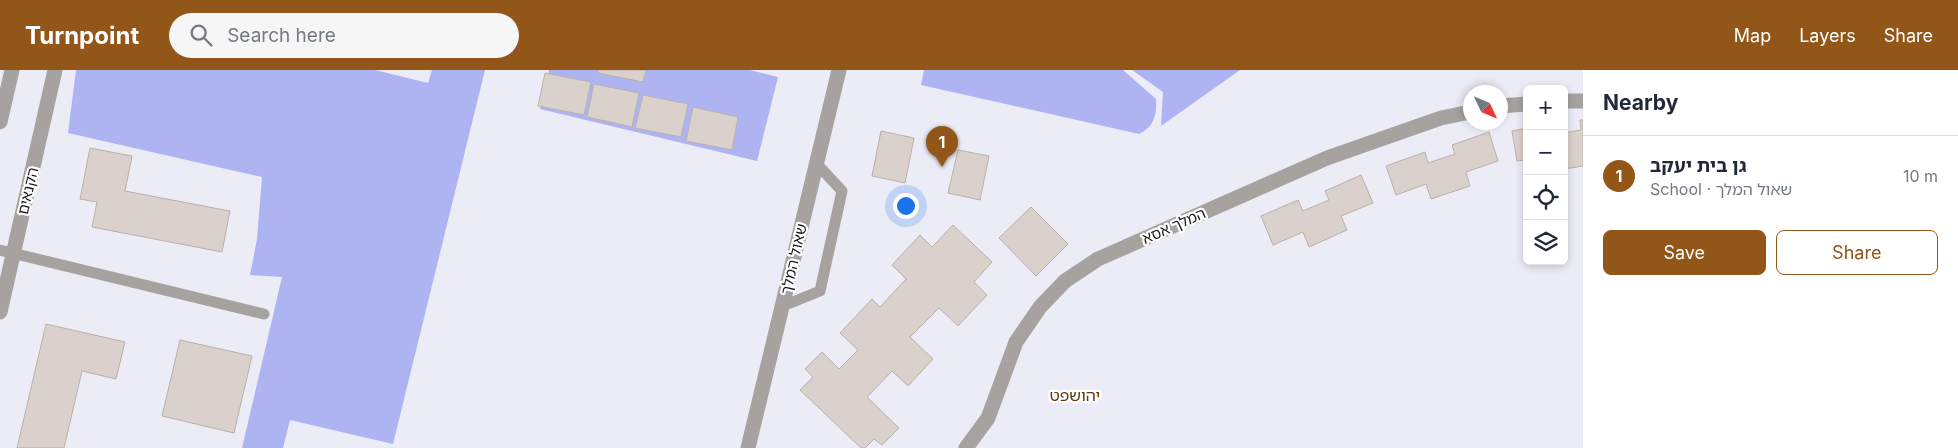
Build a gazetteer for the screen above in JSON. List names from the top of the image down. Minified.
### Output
{"streets":{"street":["הקנאים","המלך אסא","שאול המלך"]},"districts":["יהושפט"],"north":"bottom right","page":{"header":"Turnpoint","search":"Search here","nav":["Map","Layers","Share"],"heading":"Nearby","map_buttons":["+","−"],"pins":"1","list":[{"mark":"1","name":"גן בית יעקב","note":"School · שאול המלך","value":"10 m"}],"buttons":["Save","Share"]}}
